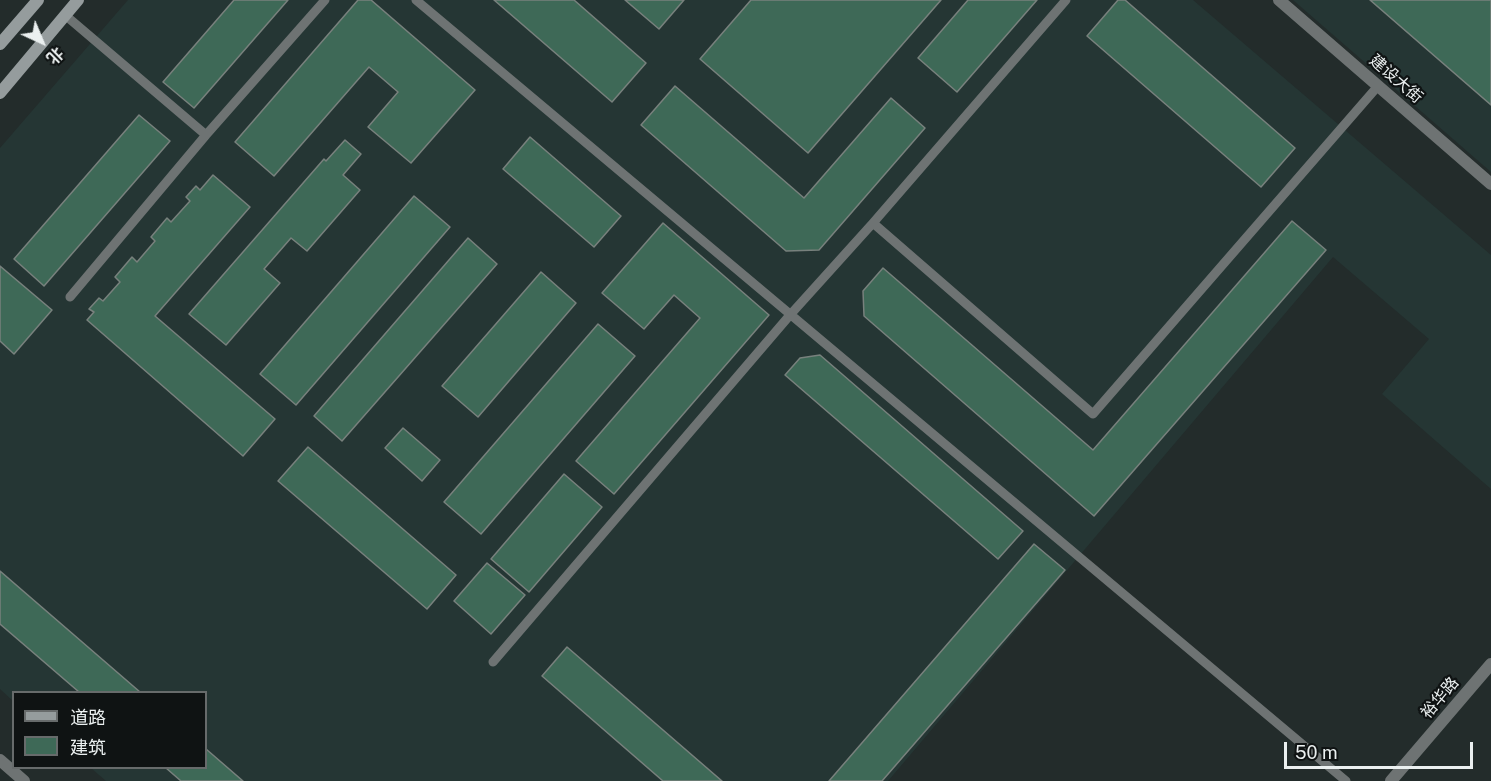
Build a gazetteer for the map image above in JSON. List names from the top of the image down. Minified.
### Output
{"streets":{"street":["建设大街","裕华路"]},"legend":["道路","建筑"],"scale_bar":"50 m","north":"bottom right"}
